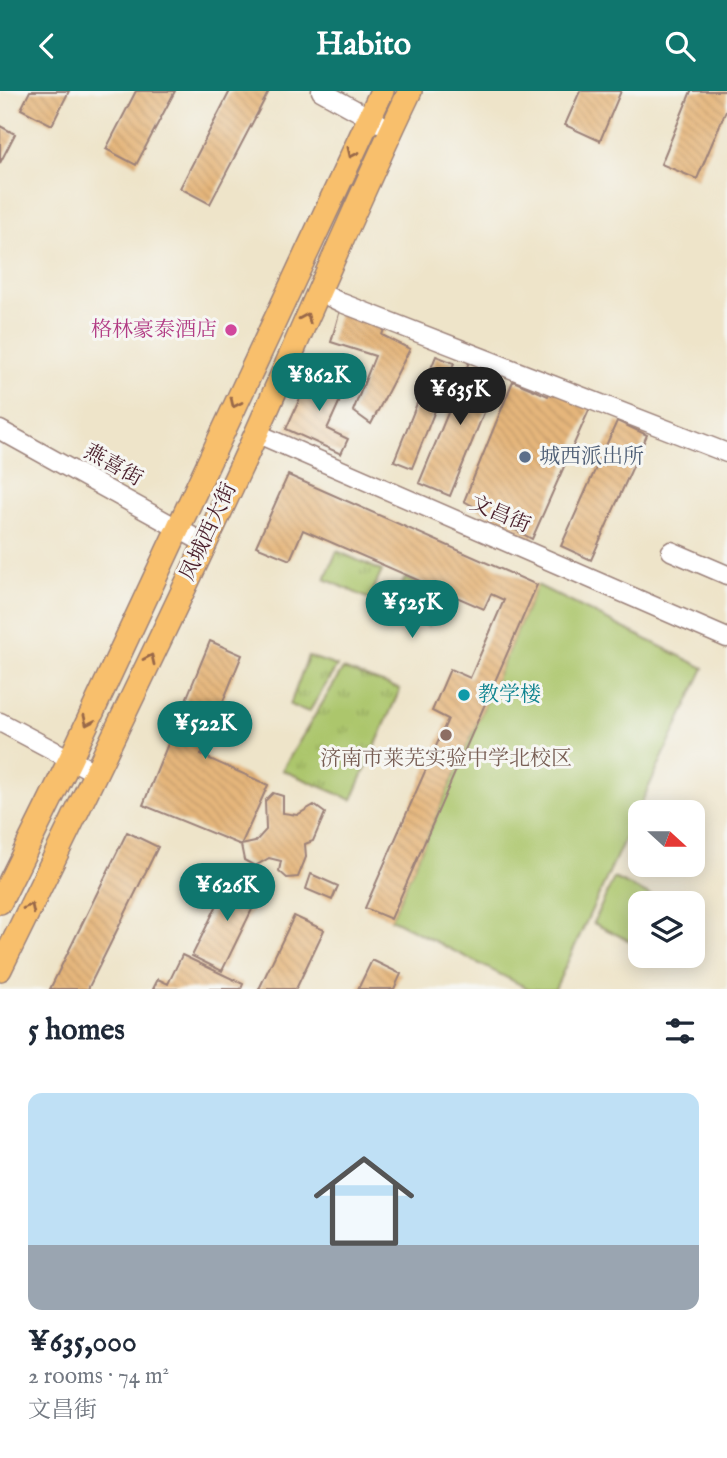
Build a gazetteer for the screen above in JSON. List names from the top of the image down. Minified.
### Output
{"streets":{"main road":["凤城西大街"],"street":["燕喜街","文昌街"]},"crossings":[["燕喜街","凤城西大街"],["文昌街","凤城西大街"]],"places":["格林豪泰酒店","城西派出所","教学楼","济南市莱芜实验中学北校区"],"north":"right","page":{"header":"Habito","price":["¥862K","¥635K","¥525K","¥522K","¥626K"],"heading":"5 homes","list":[{"name":"¥635,000","note":"2 rooms · 74 m² · 文昌街"}]}}
